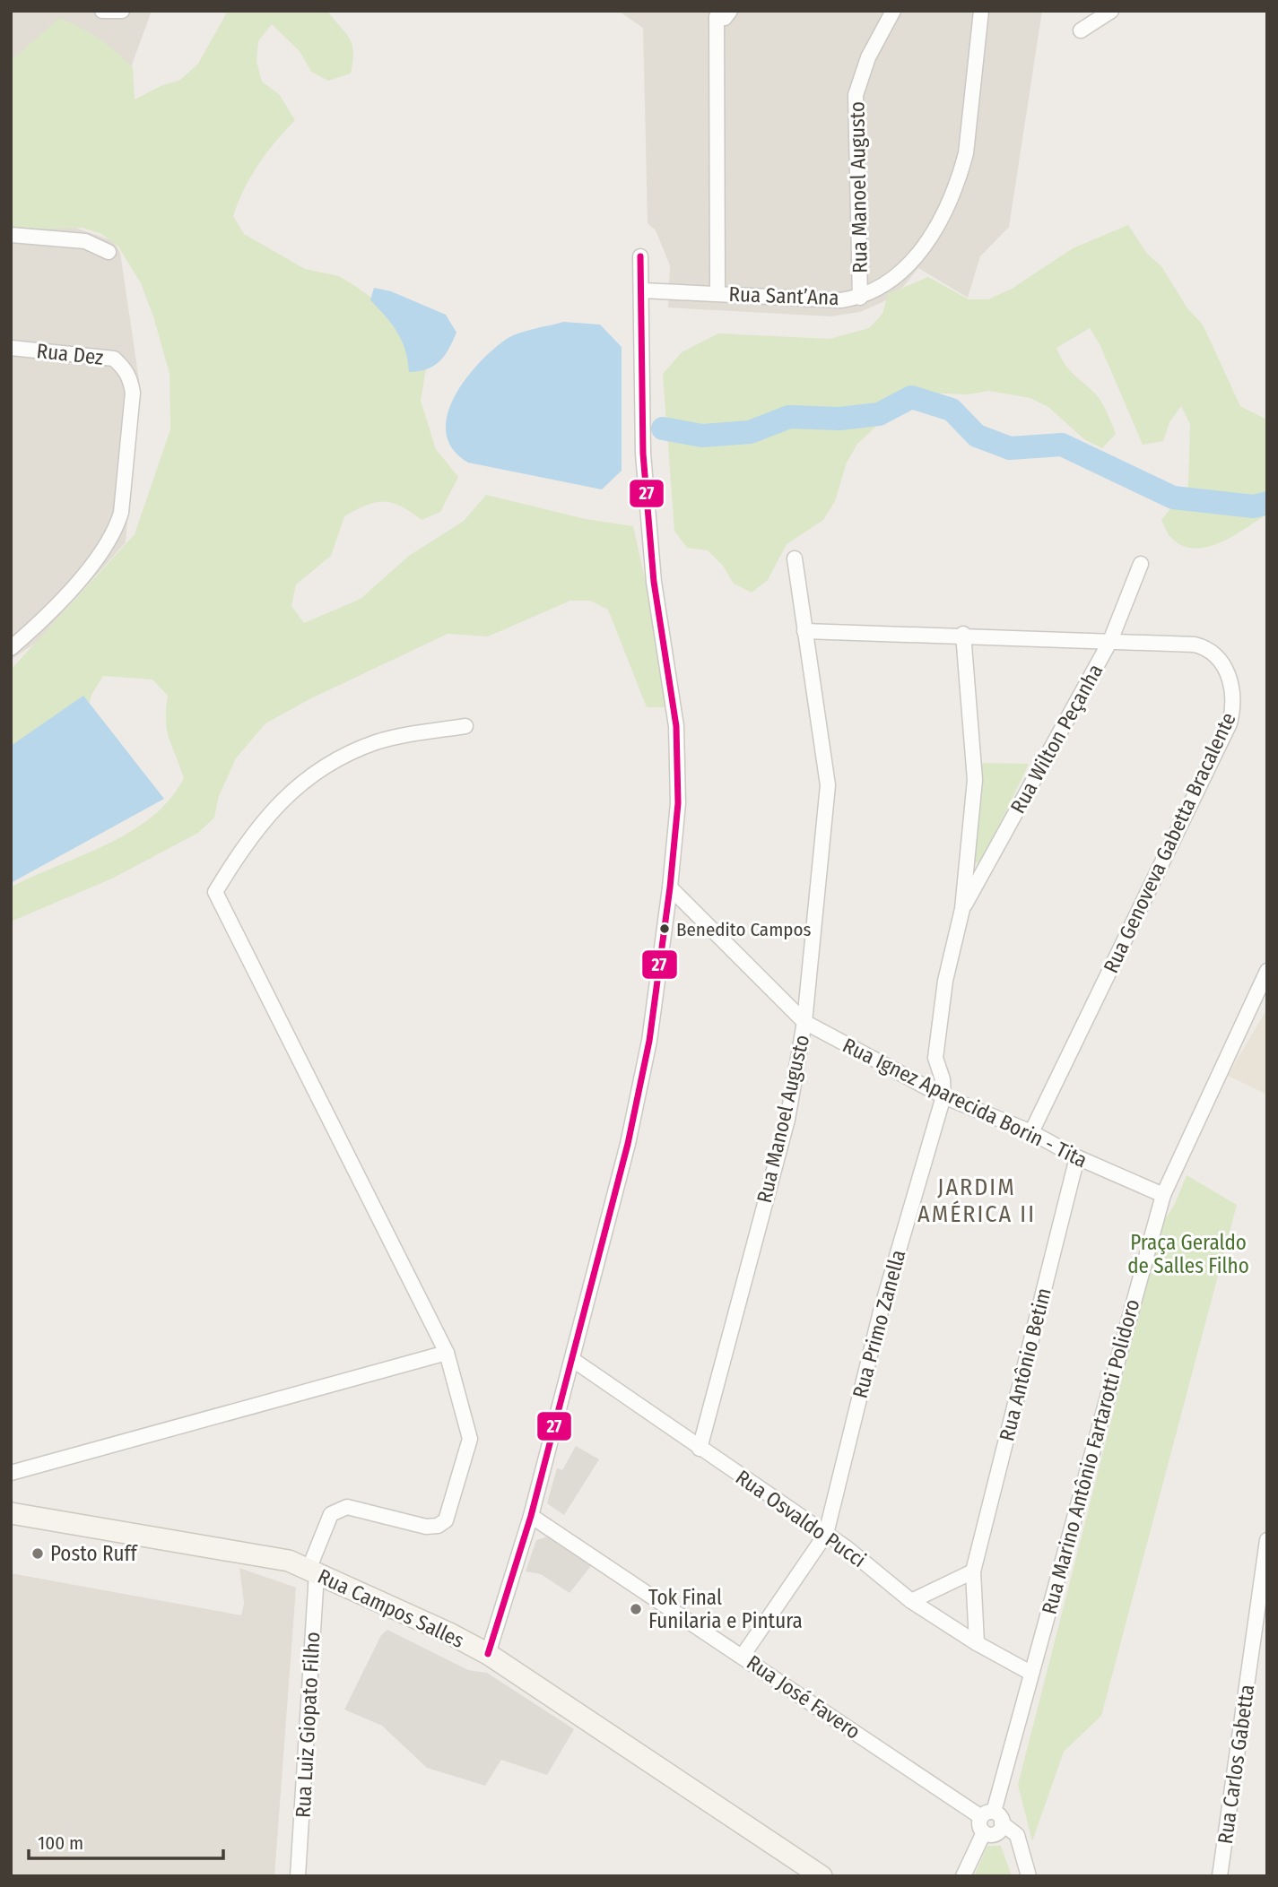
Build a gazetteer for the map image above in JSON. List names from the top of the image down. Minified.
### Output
{"streets":{"main road":["Rua Campos Salles"],"street":["Rua Manoel Augusto","Rua Sant’Ana","Rua Dez","Rua Wilton Peçanha","Rua Genoveva Gabetta Bracalente","Rua Ignez Aparecida Borin - Tita","Rua Primo Zanella","Rua Antônio Betim","Rua Marino Antônio Fartarotti Polidoro","Rua Osvaldo Pucci","Rua José Favero","Rua Luiz Giopato Filho","Rua Carlos Gabetta"]},"crossings":[["Rua Manoel Augusto","Rua Sant’Ana"],["Rua Manoel Augusto","Rua Genoveva Gabetta Bracalente"],["Rua Manoel Augusto","Rua Ignez Aparecida Borin - Tita"],["Rua Manoel Augusto","Rua Osvaldo Pucci"],["Rua Wilton Peçanha","Rua Genoveva Gabetta Bracalente"],["Rua Wilton Peçanha","Rua Primo Zanella"],["Rua Genoveva Gabetta Bracalente","Rua Ignez Aparecida Borin - Tita"],["Rua Genoveva Gabetta Bracalente","Rua Primo Zanella"],["Rua Ignez Aparecida Borin - Tita","Rua Primo Zanella"],["Rua Ignez Aparecida Borin - Tita","Rua Antônio Betim"],["Rua Ignez Aparecida Borin - Tita","Rua Marino Antônio Fartarotti Polidoro"],["Rua Primo Zanella","Rua Osvaldo Pucci"],["Rua Primo Zanella","Rua José Favero"],["Rua Antônio Betim","Rua Osvaldo Pucci"],["Rua Marino Antônio Fartarotti Polidoro","Rua Osvaldo Pucci"],["Rua Marino Antônio Fartarotti Polidoro","Rua José Favero"],["Rua Campos Salles","Rua Luiz Giopato Filho"]],"districts":["JARDIM AMÉRICA II"],"parks":["Praça Geraldo de Salles Filho"],"places":["Benedito Campos","Posto Ruff","Tok Final Funilaria e Pintura"],"lines":["transit line 27"],"scale_bar":"100 m"}
